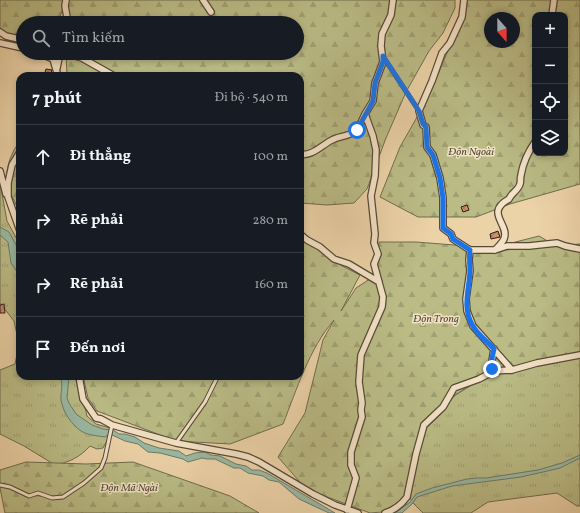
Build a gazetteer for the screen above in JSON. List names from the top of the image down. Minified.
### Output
{"parks":["Độn Ngoài","Độn Trong","Độn Mã Ngài"],"north":"bottom","page":{"map_buttons":["+","−"],"search":"Tìm kiếm","heading":["7 phút","Đi bộ · 540 m"],"list":[["Đi thẳng","100 m"],["Rẽ phải","280 m"],["Rẽ phải","160 m"],"Đến nơi"]}}
